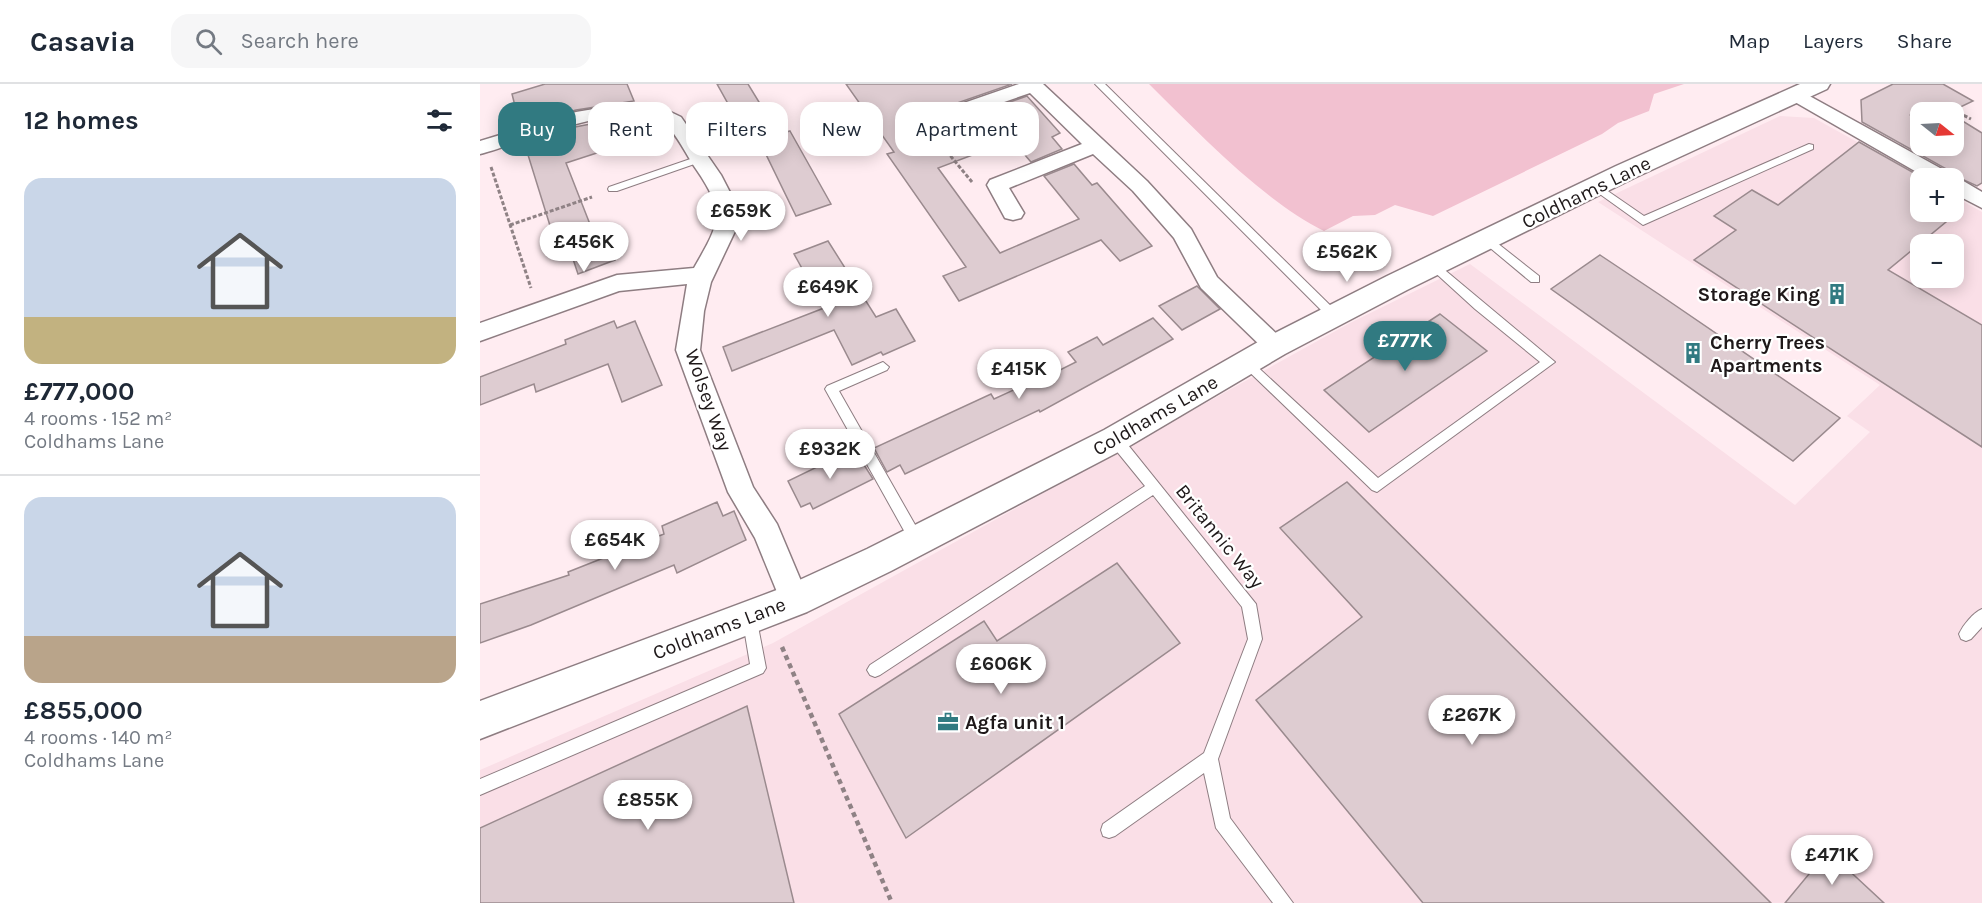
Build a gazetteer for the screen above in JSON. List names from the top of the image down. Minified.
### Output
{"streets":{"street":["Coldhams Lane","Wolsey Way"],"lane":["Britannic Way"]},"crossings":[["Coldhams Lane","Wolsey Way"],["Coldhams Lane","Britannic Way"]],"places":{"building":["Storage King","Cherry Trees Apartments"],"office":["Agfa unit 1"]},"north":"right","page":{"header":"Casavia","search":"Search here","nav":["Map","Layers","Share"],"heading":"12 homes","map_buttons":["+","−"],"chip":["Buy","Rent","Filters","New","Apartment"],"list":[{"name":"£777,000","note":"4 rooms · 152 m² · Coldhams Lane"},{"name":"£855,000","note":"4 rooms · 140 m² · Coldhams Lane"}],"price":["£659K","£456K","£562K","£649K","£777K","£415K","£932K","£654K","£606K","£267K","£855K","£471K"]}}
